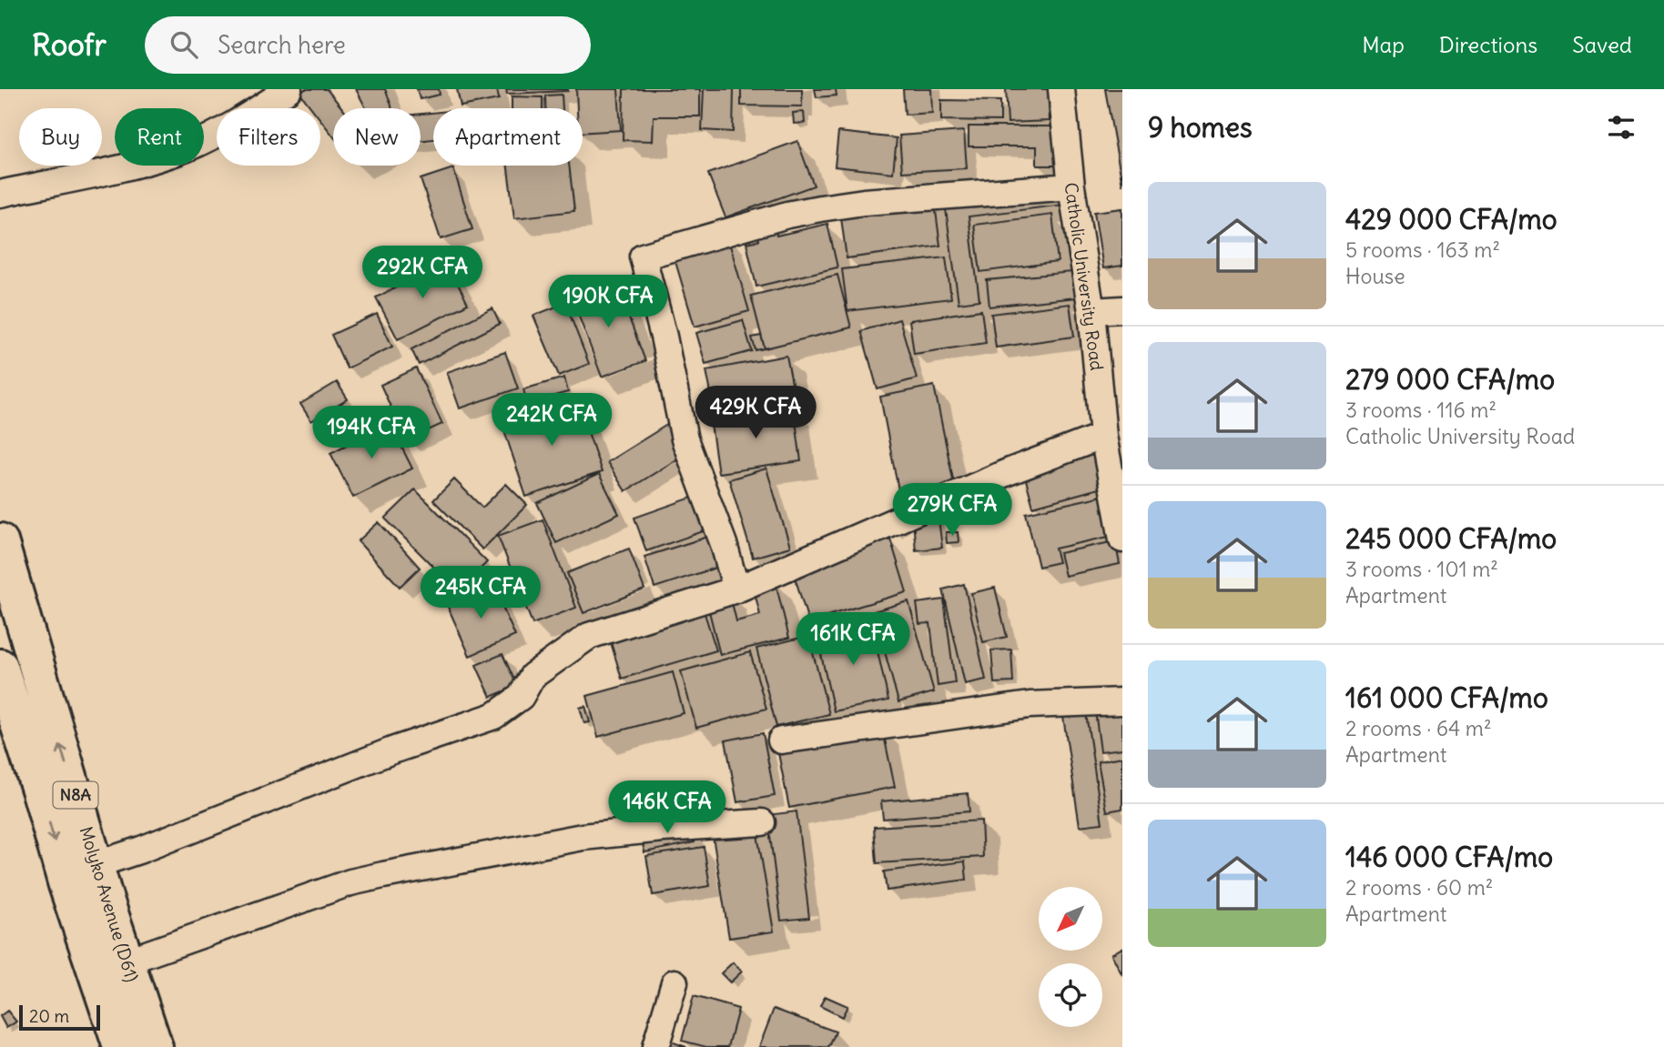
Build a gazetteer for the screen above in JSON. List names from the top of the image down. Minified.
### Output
{"streets":{"highway":["N8A","Molyko Avenue (D61)"],"street":["Catholic University Road"]},"scale_bar":"20 m","north":"bottom left","page":{"header":"Roofr","search":"Search here","nav":["Map","Directions","Saved"],"heading":"9 homes","chip":["Buy","Rent","Filters","New","Apartment"],"list":[{"name":"429 000 CFA/mo","note":"5 rooms · 163 m² · House"},{"name":"279 000 CFA/mo","note":"3 rooms · 116 m² · Catholic University Road"},{"name":"245 000 CFA/mo","note":"3 rooms · 101 m² · Apartment"},{"name":"161 000 CFA/mo","note":"2 rooms · 64 m² · Apartment"},{"name":"146 000 CFA/mo","note":"2 rooms · 60 m² · Apartment"}],"price":["292K CFA","190K CFA","429K CFA","242K CFA","194K CFA","279K CFA","245K CFA","161K CFA","146K CFA"],"scale":"20 m"}}
